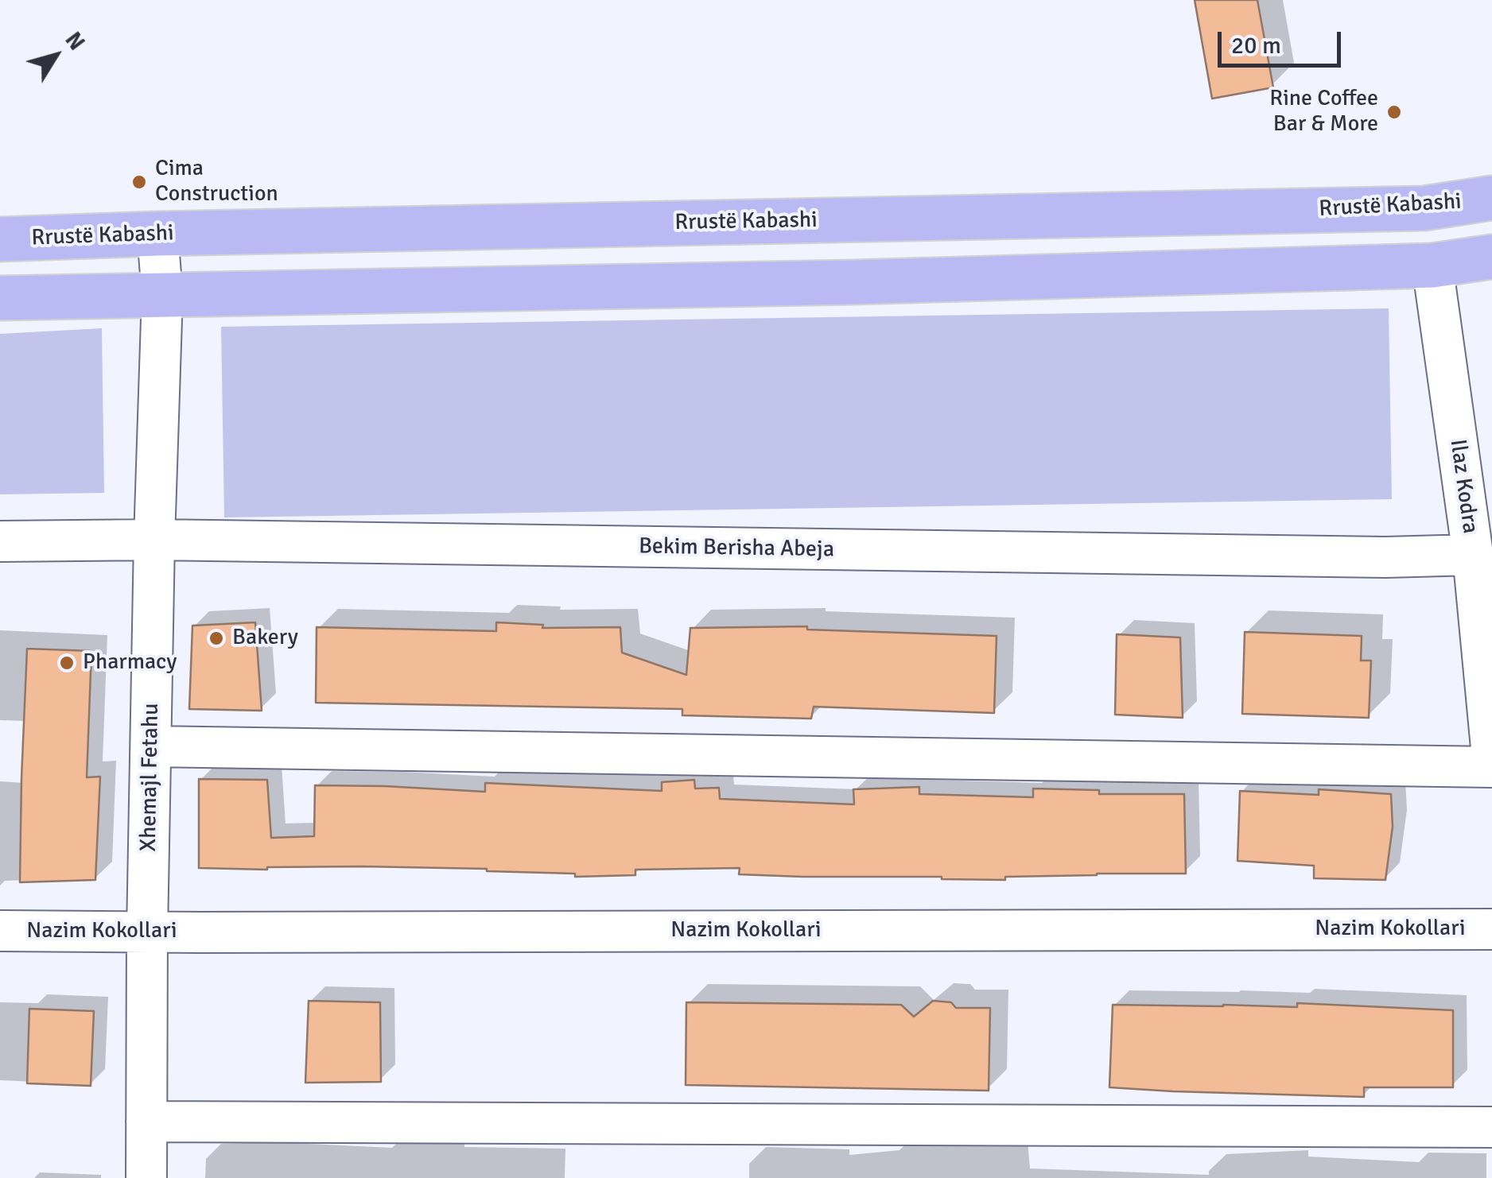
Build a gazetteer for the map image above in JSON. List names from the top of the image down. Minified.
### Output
{"streets":{"main road":["Rrustë Kabashi"],"street":["Ilaz Kodra","Bekim Berisha Abeja","Xhemajl Fetahu","Nazim Kokollari"]},"crossings":[["Rrustë Kabashi","Xhemajl Fetahu"],["Ilaz Kodra","Bekim Berisha Abeja"],["Bekim Berisha Abeja","Xhemajl Fetahu"],["Xhemajl Fetahu","Nazim Kokollari"]],"places":["Rine Coffee Bar & More","Cima Construction","Bakery","Pharmacy"],"scale_bar":"20 m","north":"top right"}
